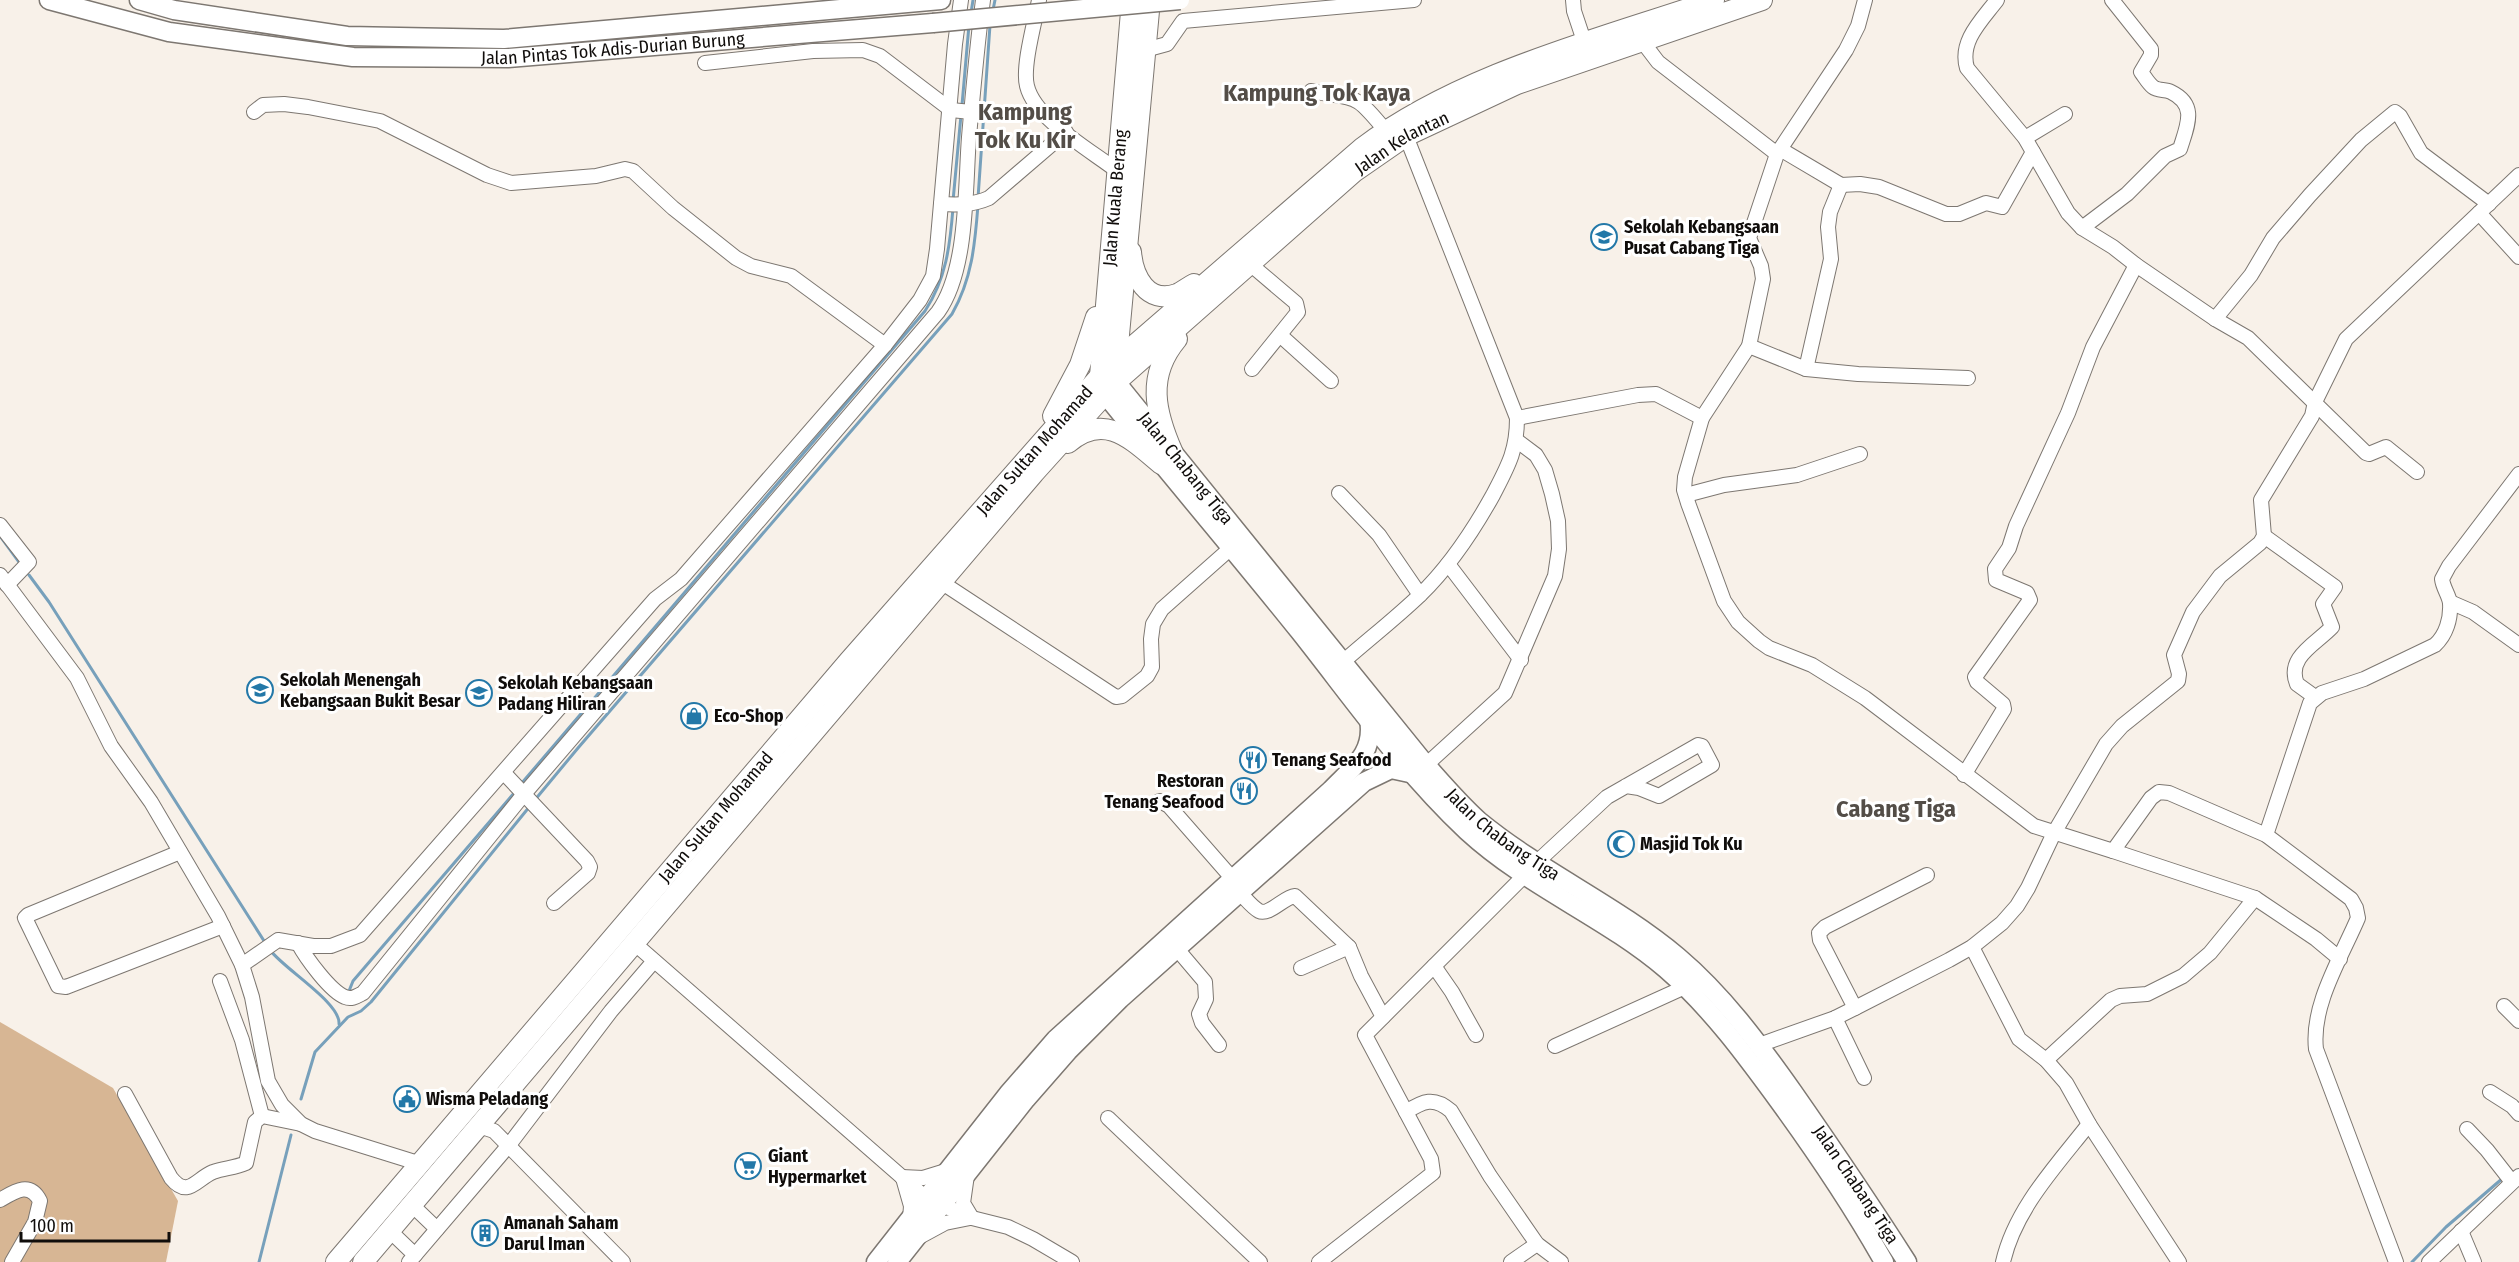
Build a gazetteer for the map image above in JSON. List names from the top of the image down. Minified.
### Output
{"streets":{"highway":["Jalan Kelantan","Jalan Kuala Berang","Jalan Sultan Mohamad"],"main road":["Jalan Pintas Tok Adis-Durian Burung","Jalan Chabang Tiga"]},"crossings":[["Jalan Kelantan","Jalan Kuala Berang"],["Jalan Kelantan","Jalan Sultan Mohamad"],["Jalan Kelantan","Jalan Chabang Tiga"],["Jalan Kuala Berang","Jalan Sultan Mohamad"],["Jalan Kuala Berang","Jalan Chabang Tiga"],["Jalan Sultan Mohamad","Jalan Chabang Tiga"]],"districts":["Kampung Tok Kaya","Kampung Tok Ku Kir","Cabang Tiga"],"places":{"school or university":["Sekolah Kebangsaan Pusat Cabang Tiga","Sekolah Menengah Kebangsaan Bukit Besar","Sekolah Kebangsaan Padang Hiliran"],"shop":["Eco-Shop"],"restaurant":["Tenang Seafood","Restoran Tenang Seafood"],"mosque":["Masjid Tok Ku"],"public building":["Wisma Peladang"],"supermarket":["Giant Hypermarket"],"building":["Amanah Saham Darul Iman"]},"scale_bar":"100 m"}
